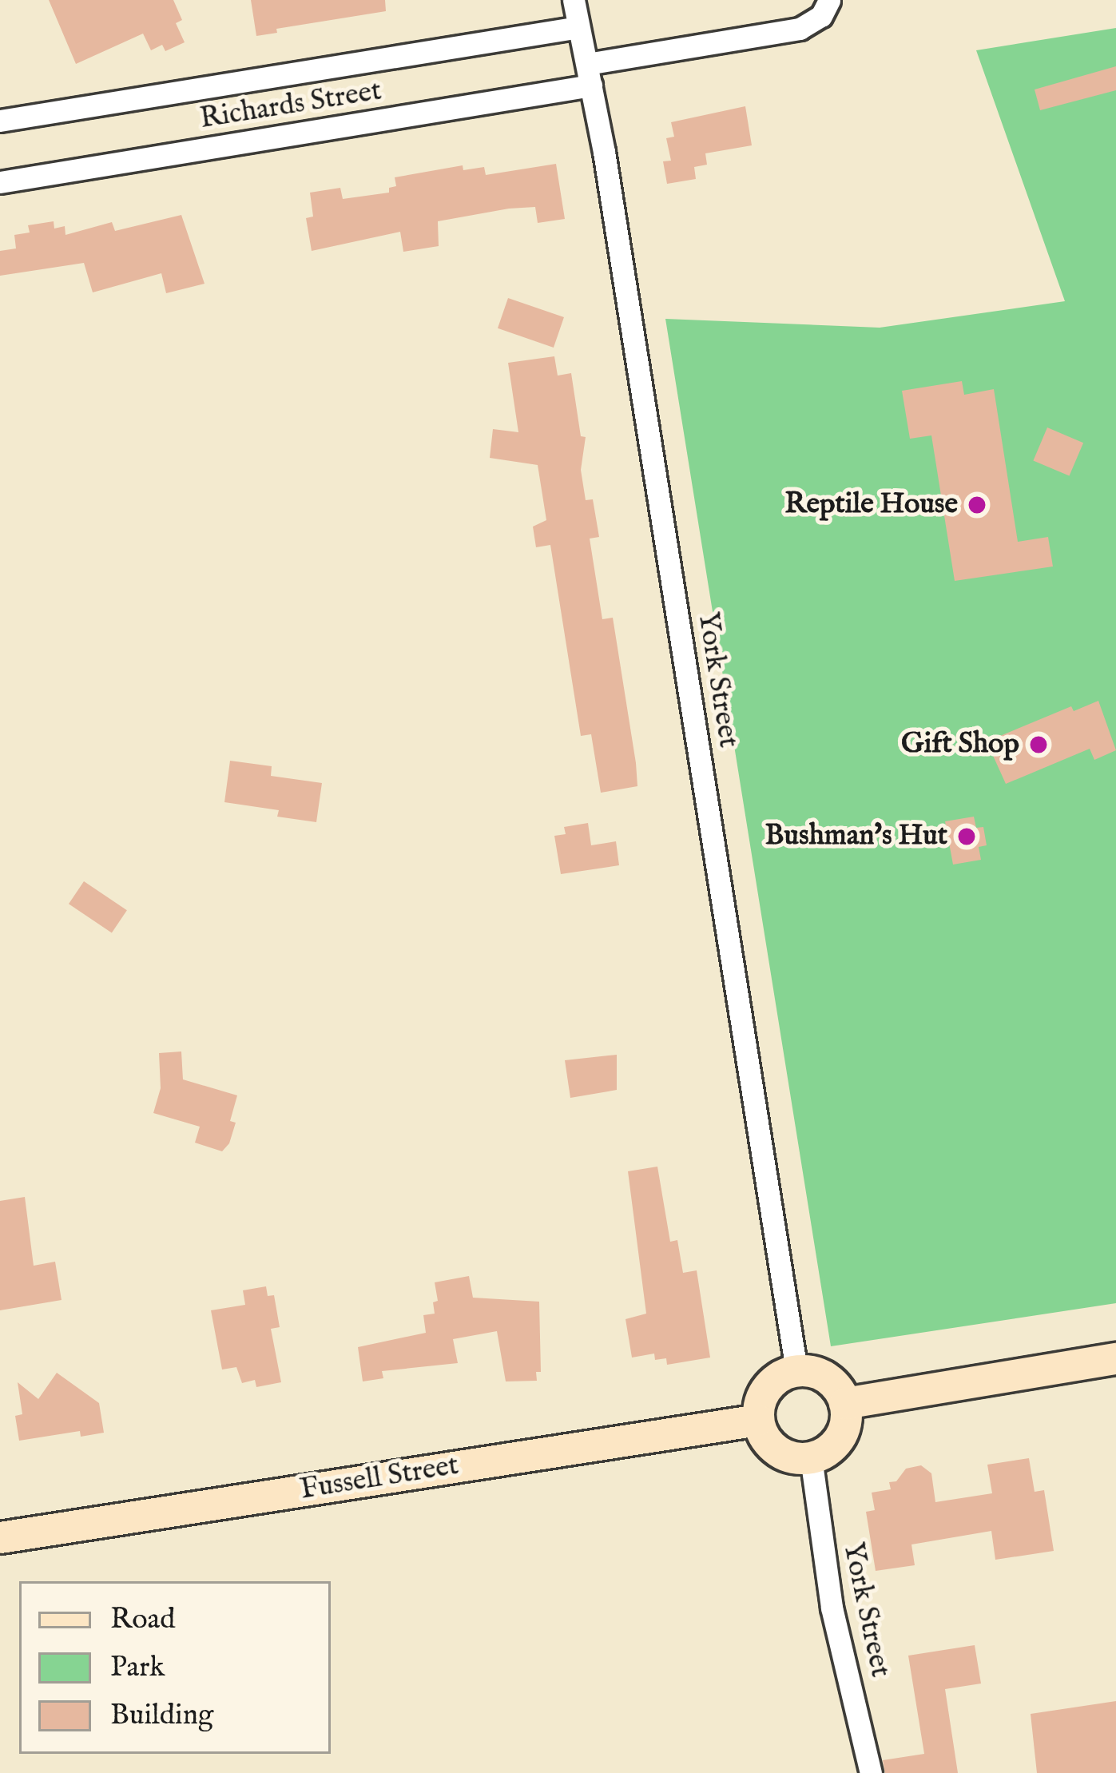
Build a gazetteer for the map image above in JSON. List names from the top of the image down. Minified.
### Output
{"streets":{"street":["Richards Street","York Street","Fussell Street"]},"crossings":[["Richards Street","York Street"],["York Street","Fussell Street"]],"places":["Reptile House","Gift Shop","Bushman's Hut"],"legend":["Road","Park","Building"]}
